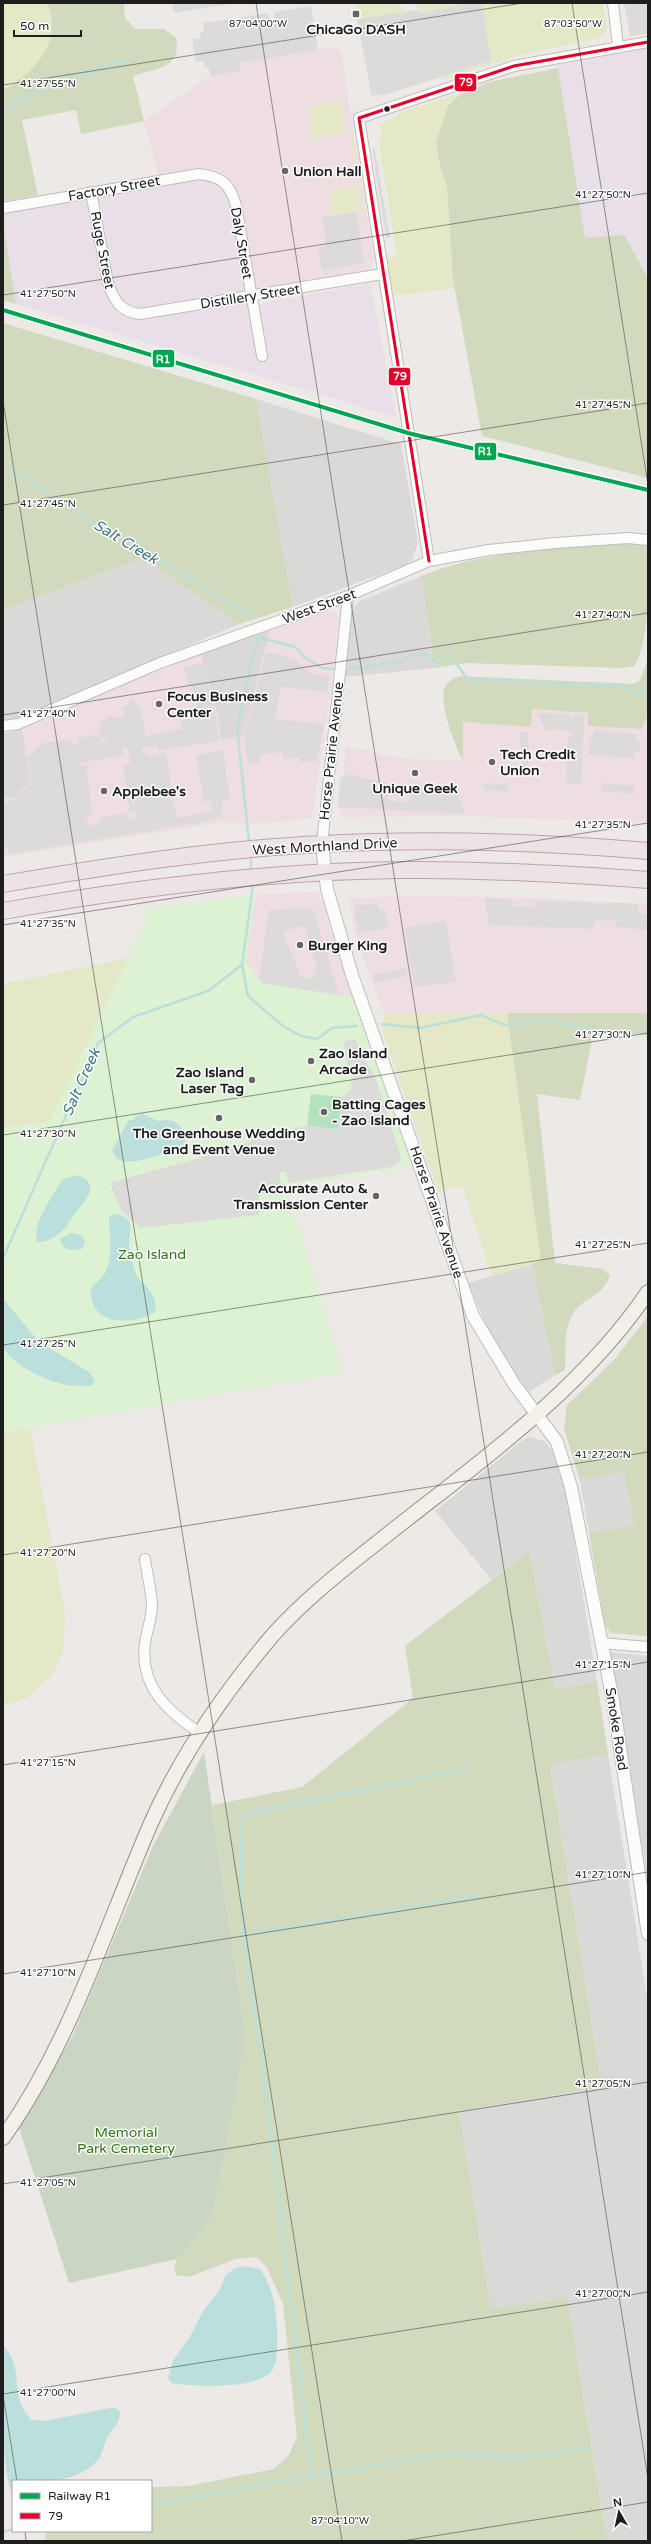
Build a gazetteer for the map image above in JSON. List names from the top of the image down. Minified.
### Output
{"streets":{"highway":["West Morthland Drive"],"street":["Factory Street","Daly Street","Ruge Street","Distillery Street","West Street","Horse Prairie Avenue","Smoke Road"]},"crossings":[["Factory Street","Daly Street"],["Factory Street","Ruge Street"],["Daly Street","Distillery Street"],["Ruge Street","Distillery Street"],["West Street","Horse Prairie Avenue"],["Horse Prairie Avenue","West Morthland Drive"],["Horse Prairie Avenue","Smoke Road"]],"water":["Salt Creek"],"parks":["Zao Island","Memorial Park Cemetery"],"places":{"transit":["ChicaGo DASH"],"other":["Union Hall","Focus Business Center","Tech Credit Union","Unique Geek","Applebee's","Burger King","Zao Island Arcade","Zao Island Laser Tag","Batting Cages - Zao Island","The Greenhouse Wedding and Event Venue","Accurate Auto & Transmission Center"]},"lines":["transit line 79","rail line R1"],"legend":["Railway R1","79"],"scale_bar":"50 m","north":"top","coordinates":["87°04'00\"W","87°03'50\"W","41°27'55\"N","41°27'50\"N","41°27'45\"N","41°27'40\"N","41°27'35\"N","41°27'30\"N","41°27'25\"N","41°27'20\"N","41°27'15\"N","41°27'10\"N","41°27'05\"N","41°27'00\"N","87°04'10\"W"]}
